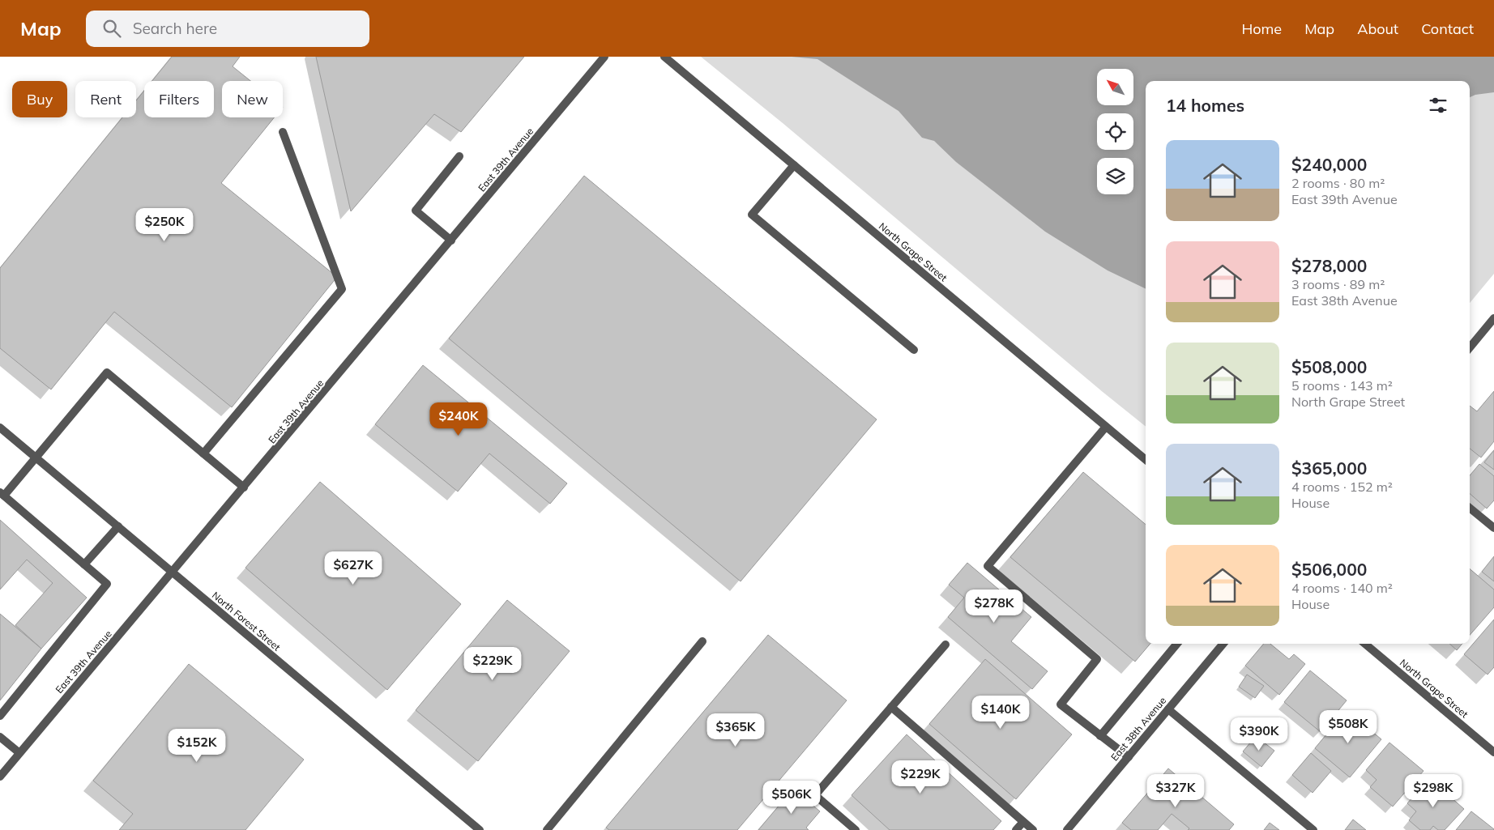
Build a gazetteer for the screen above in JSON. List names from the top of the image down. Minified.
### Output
{"streets":{"street":["East 39th Avenue","North Grape Street","North Forest Street","East 38th Avenue"]},"crossings":[["East 39th Avenue","North Forest Street"]],"north":"top left","page":{"header":"Map","search":"Search here","nav":["Home","Map","About","Contact"],"chip":["Buy","Rent","Filters","New"],"heading":"14 homes","list":[{"name":"$240,000","note":"2 rooms · 80 m² · East 39th Avenue"},{"name":"$278,000","note":"3 rooms · 89 m² · East 38th Avenue"},{"name":"$508,000","note":"5 rooms · 143 m² · North Grape Street"},{"name":"$365,000","note":"4 rooms · 152 m² · House"},{"name":"$506,000","note":"4 rooms · 140 m² · House"}],"price":["$250K","$240K","$627K","$278K","$229K","$140K","$508K","$365K","$390K","$152K","$229K","$327K","$298K","$506K"]}}
